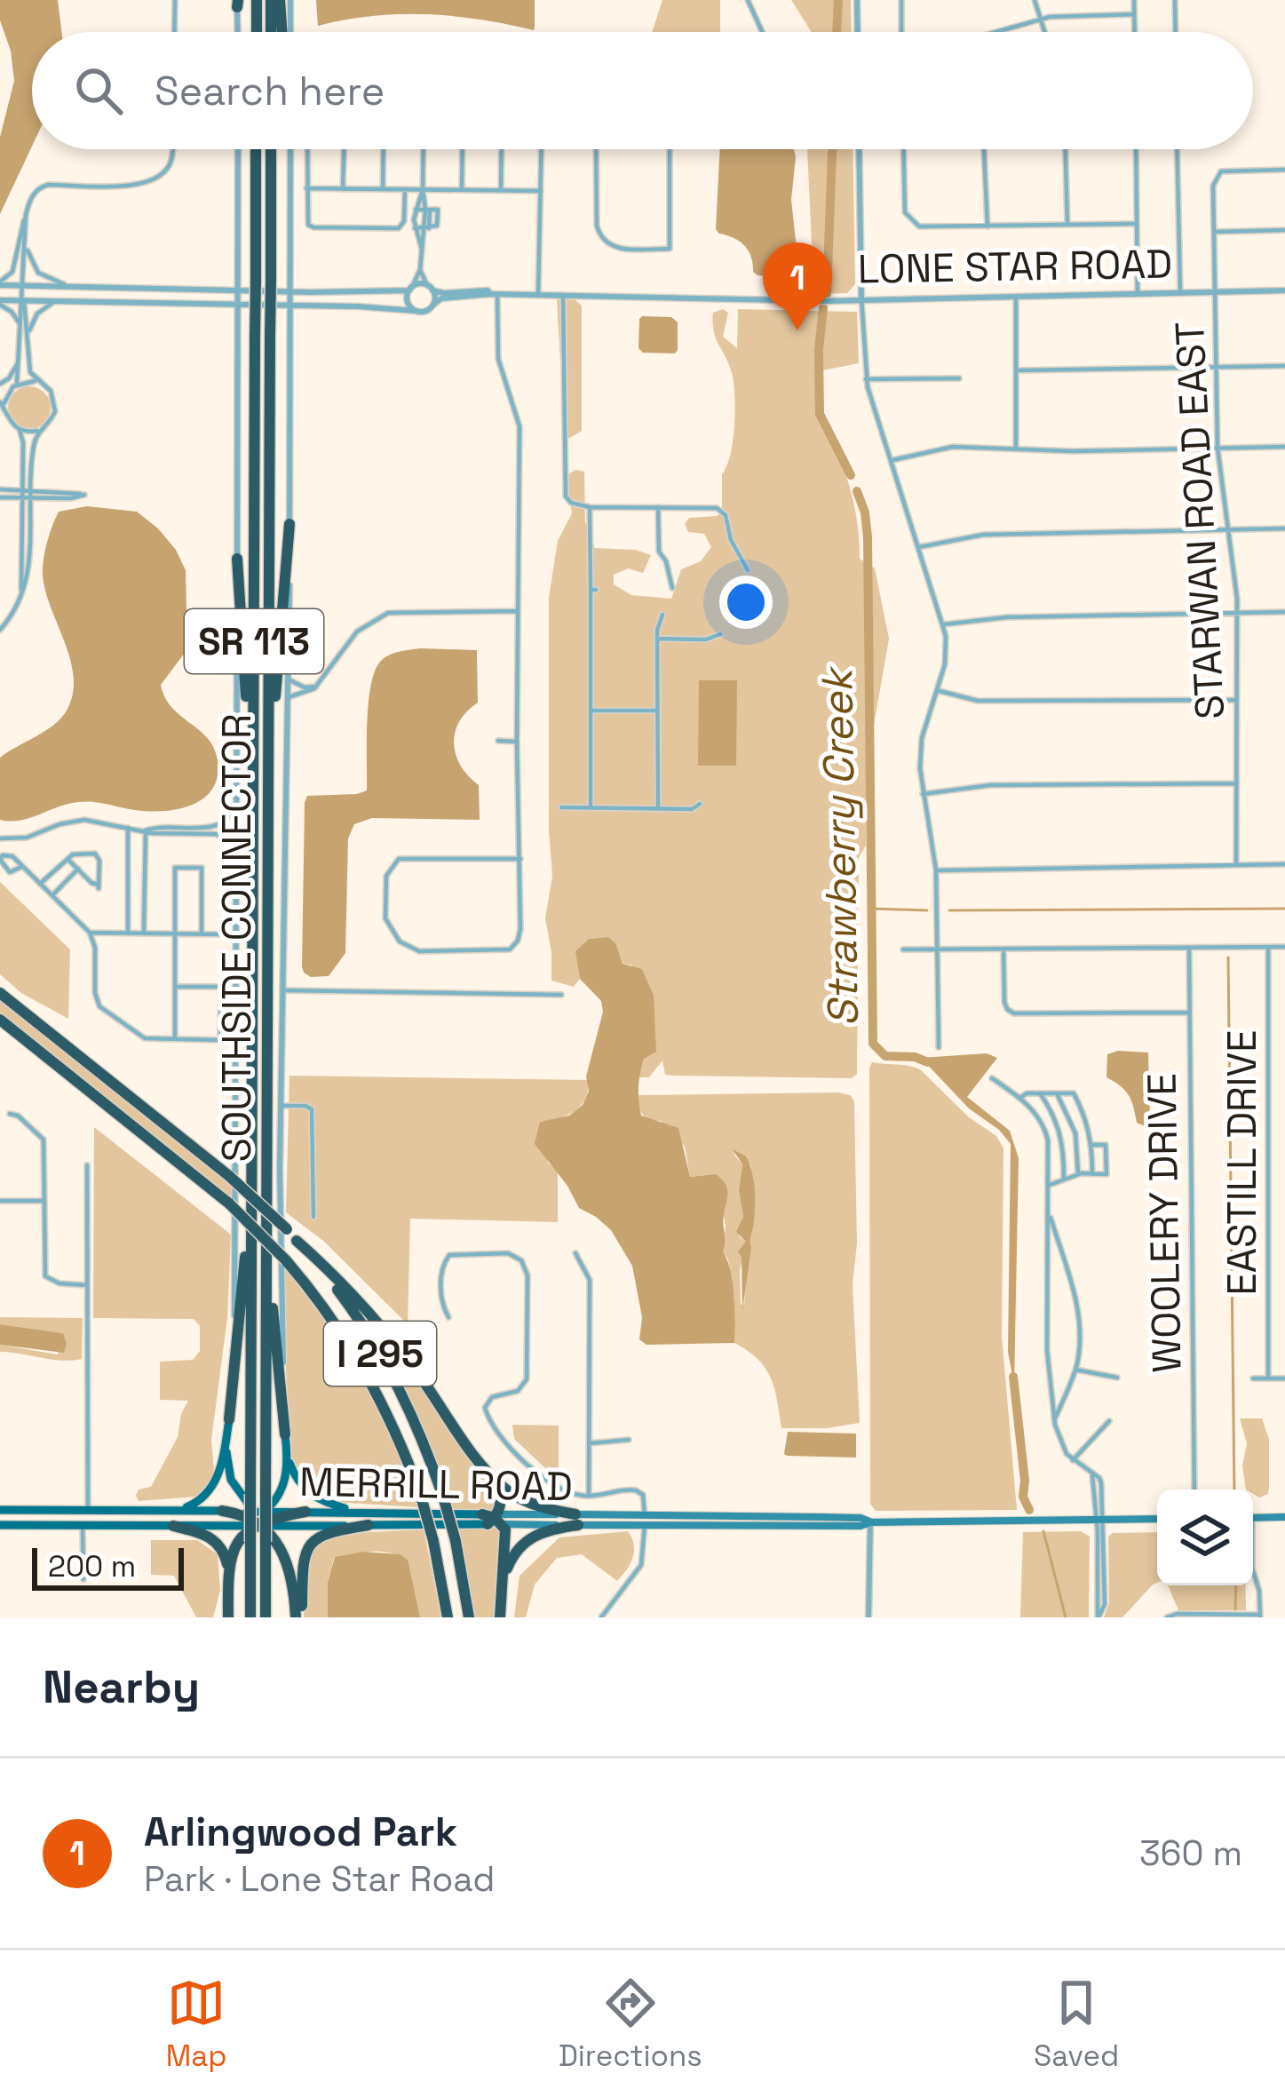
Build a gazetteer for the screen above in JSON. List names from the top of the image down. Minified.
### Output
{"streets":{"highway":["SR 113","SOUTHSIDE CONNECTOR","I 295"],"main road":["MERRILL ROAD"],"street":["LONE STAR ROAD","STARWAN ROAD EAST","EASTILL DRIVE","WOOLERY DRIVE"]},"crossings":[["LONE STAR ROAD","STARWAN ROAD EAST"]],"water":["Strawberry Creek"],"scale_bar":"200 m","page":{"search":"Search here","pins":"1","scale":"200 m","heading":"Nearby","list":[{"mark":"1","name":"Arlingwood Park","note":"Park · Lone Star Road","value":"360 m"}],"nav":["Map","Directions","Saved"]}}
